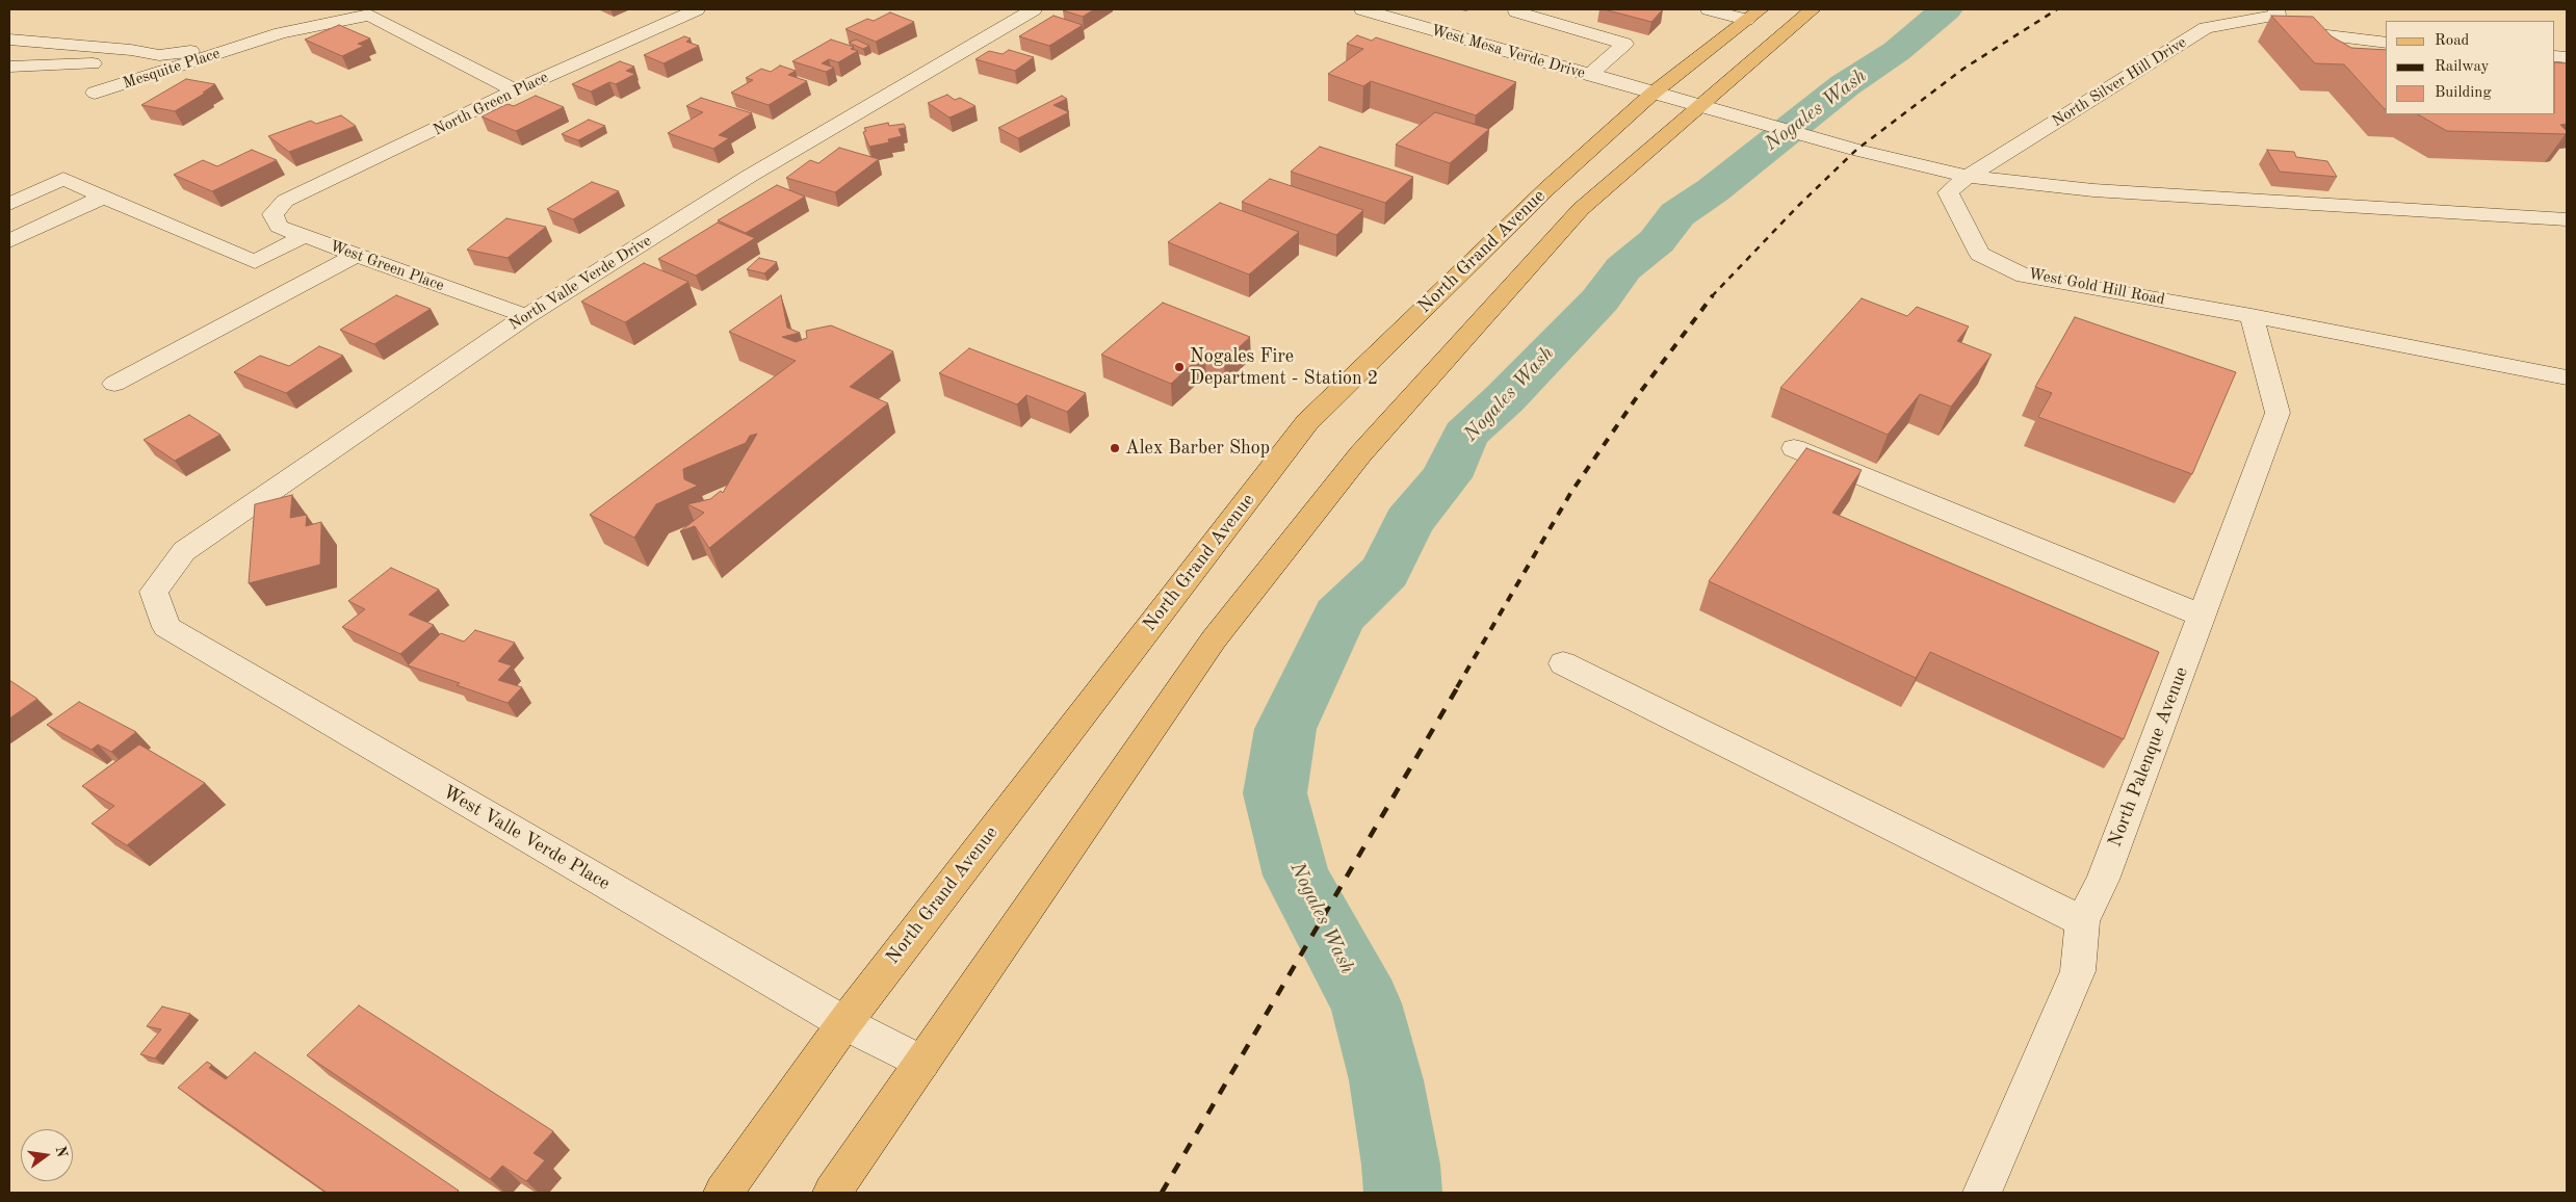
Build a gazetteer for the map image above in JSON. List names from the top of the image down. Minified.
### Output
{"streets":{"main road":["North Grand Avenue"],"street":["West Mesa Verde Drive","Mesquite Place","North Silver Hill Drive","North Green Place","West Green Place","North Valle Verde Drive","West Gold Hill Road","North Palenque Avenue","West Valle Verde Place"]},"crossings":[["West Mesa Verde Drive","North Grand Avenue"],["Mesquite Place","North Green Place"],["North Silver Hill Drive","West Gold Hill Road"],["North Green Place","West Green Place"],["North Grand Avenue","West Valle Verde Place"],["West Green Place","North Valle Verde Drive"],["North Valle Verde Drive","West Valle Verde Place"],["West Gold Hill Road","North Palenque Avenue"]],"water":["Nogales Wash"],"places":["Nogales Fire Department - Station 2","Alex Barber Shop"],"legend":["Road","Railway","Building"],"north":"right"}
